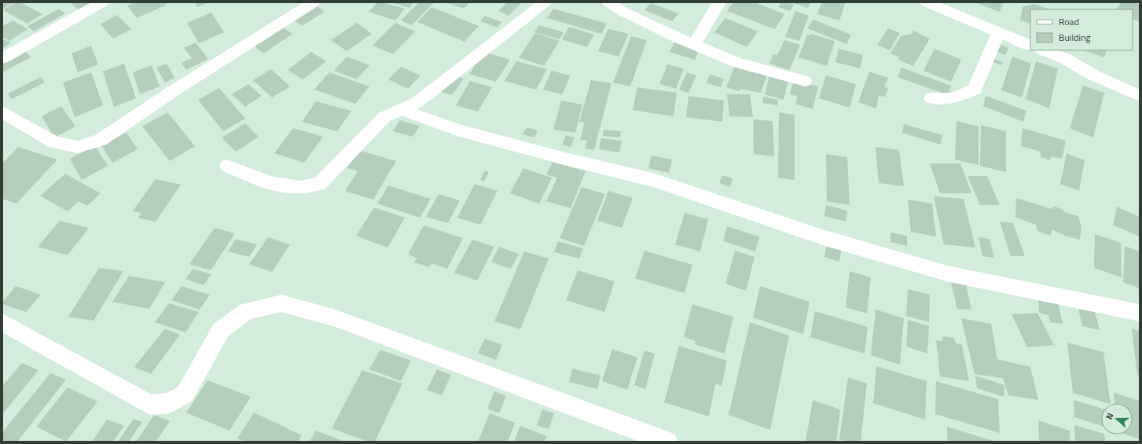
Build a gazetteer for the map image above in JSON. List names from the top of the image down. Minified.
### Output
{"legend":["Road","Building"],"north":"left"}
